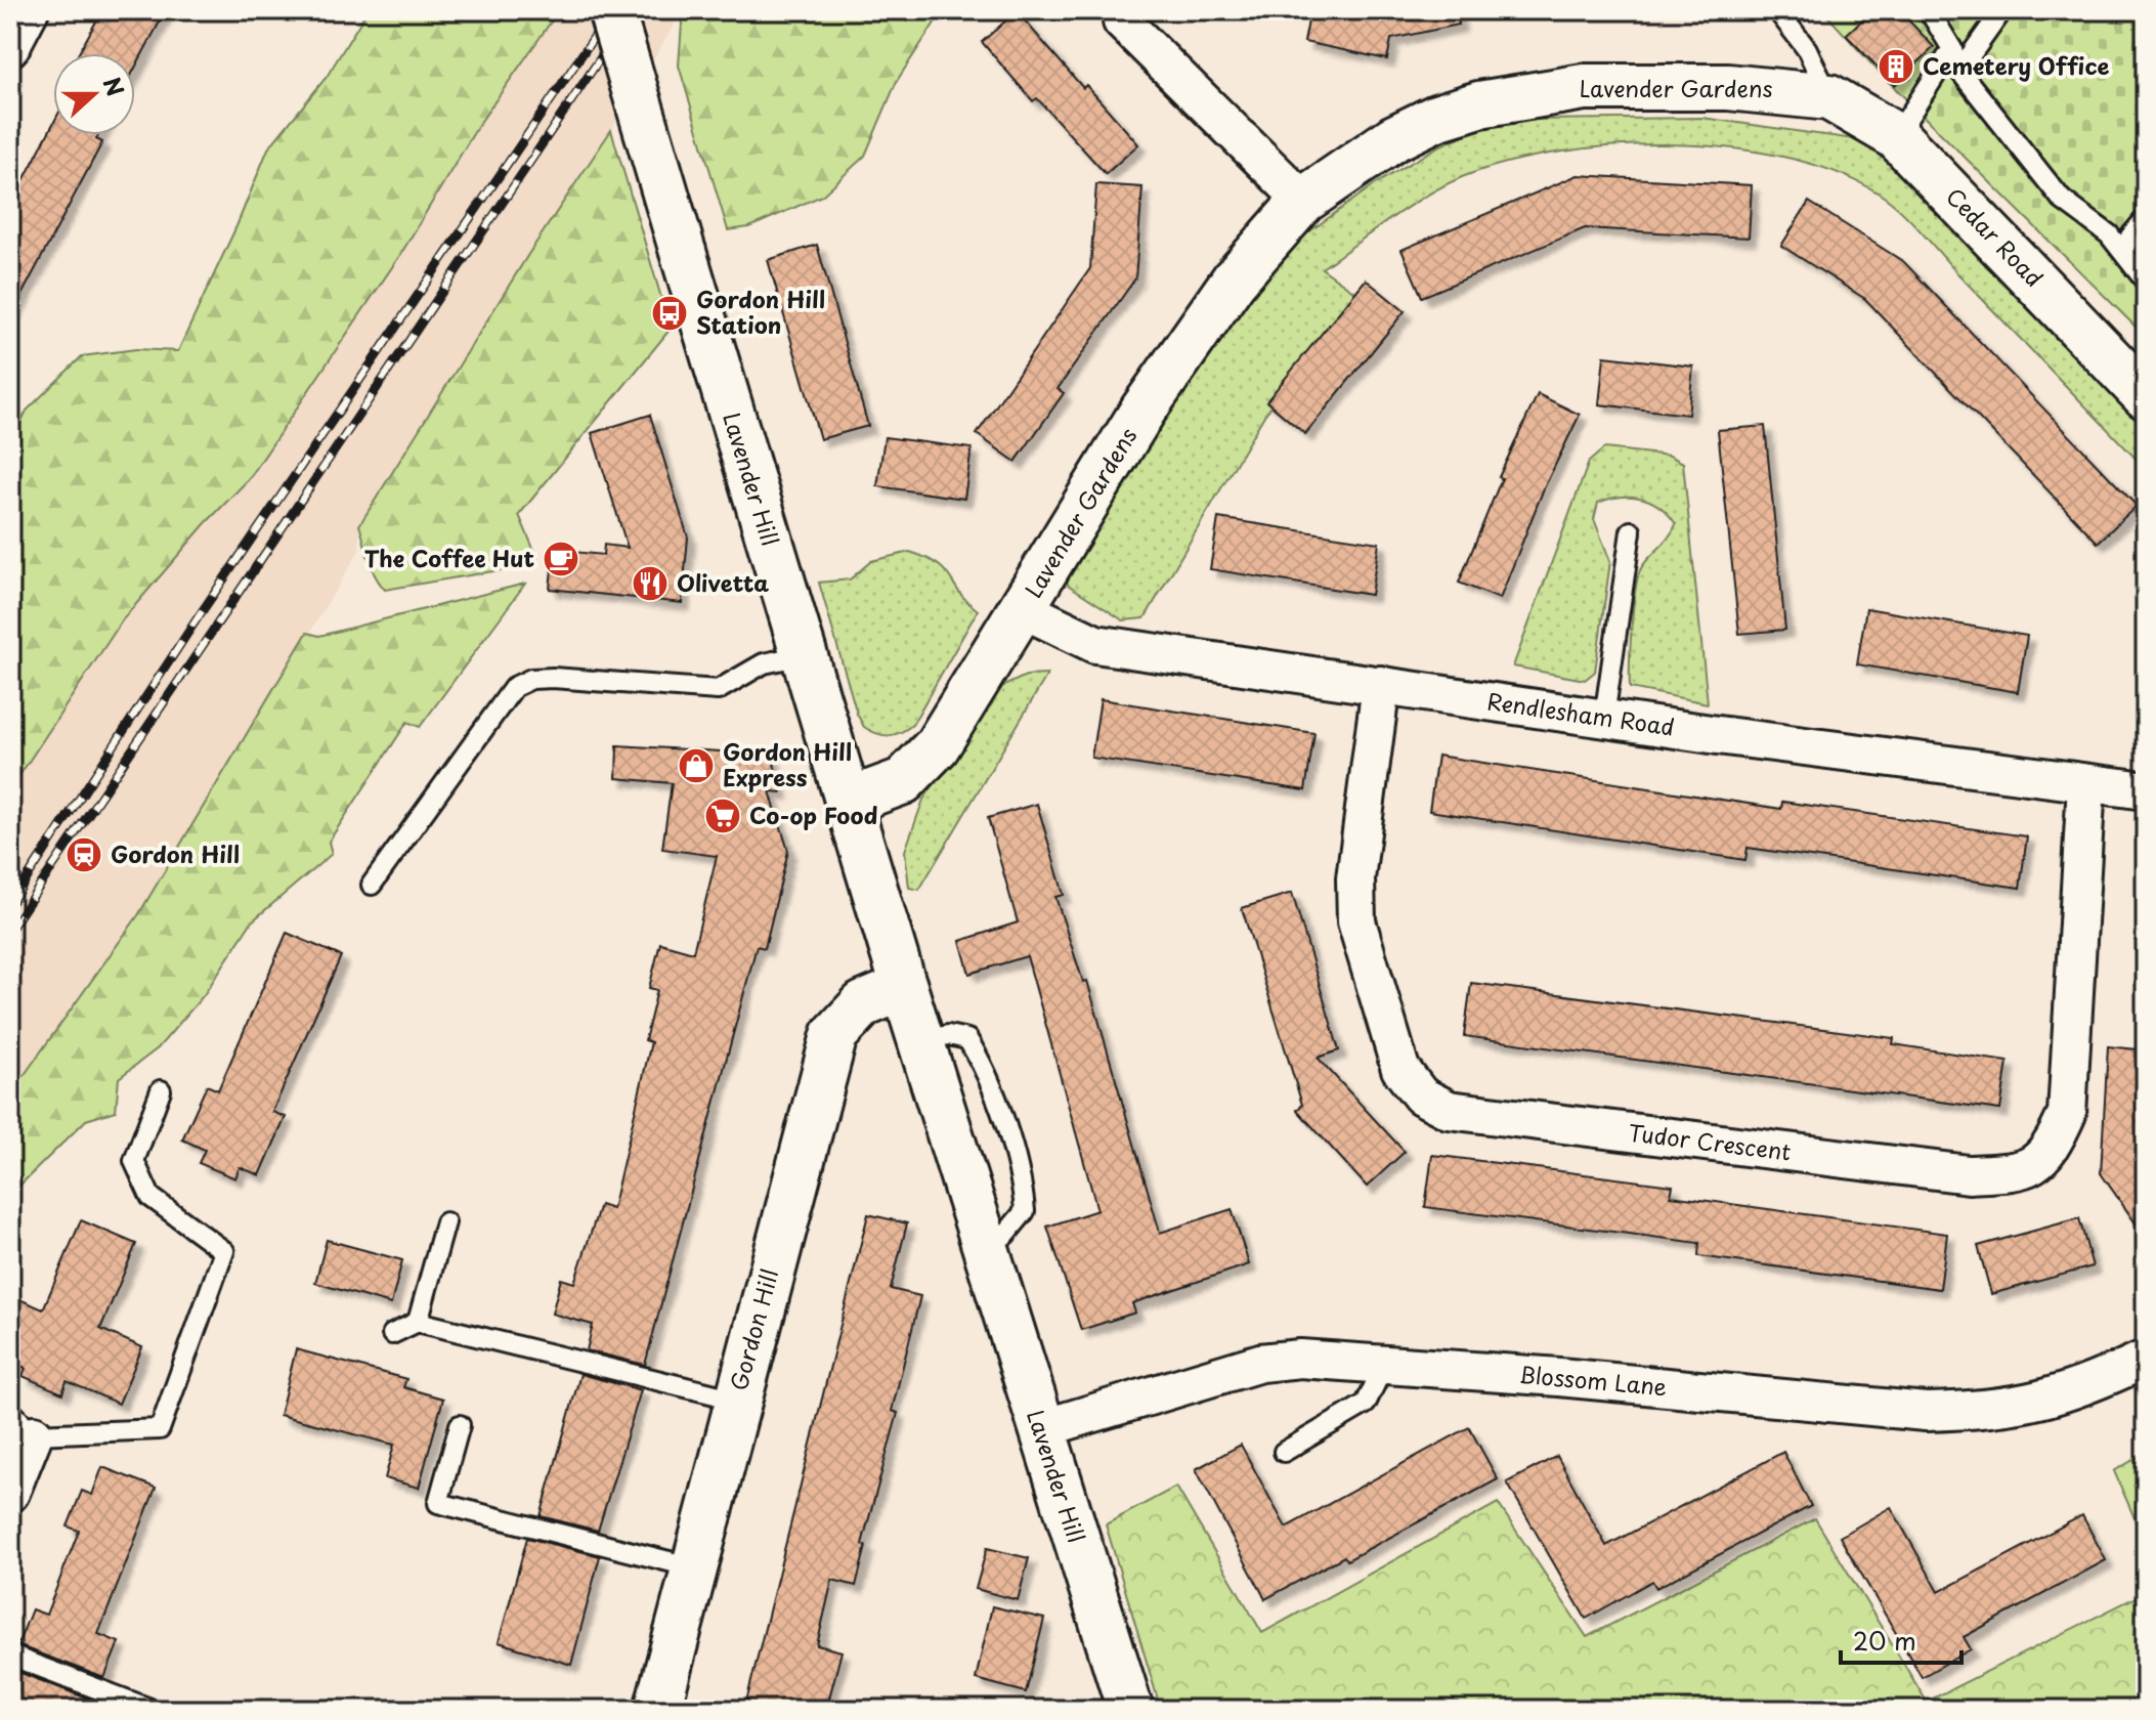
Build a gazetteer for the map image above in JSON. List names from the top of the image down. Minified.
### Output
{"streets":{"street":["Lavender Gardens","Cedar Road","Lavender Hill","Rendlesham Road","Tudor Crescent","Gordon Hill","Blossom Lane"]},"crossings":[["Lavender Gardens","Cedar Road"],["Lavender Gardens","Lavender Hill"],["Lavender Gardens","Rendlesham Road"],["Lavender Hill","Gordon Hill"],["Lavender Hill","Blossom Lane"],["Rendlesham Road","Tudor Crescent"]],"places":{"building":["Cemetery Office"],"bus stop":["Gordon Hill Station"],"cafe":["The Coffee Hut"],"restaurant":["Olivetta"],"shop":["Gordon Hill Express"],"supermarket":["Co-op Food"],"station":["Gordon Hill"]},"scale_bar":"20 m","north":"right"}
